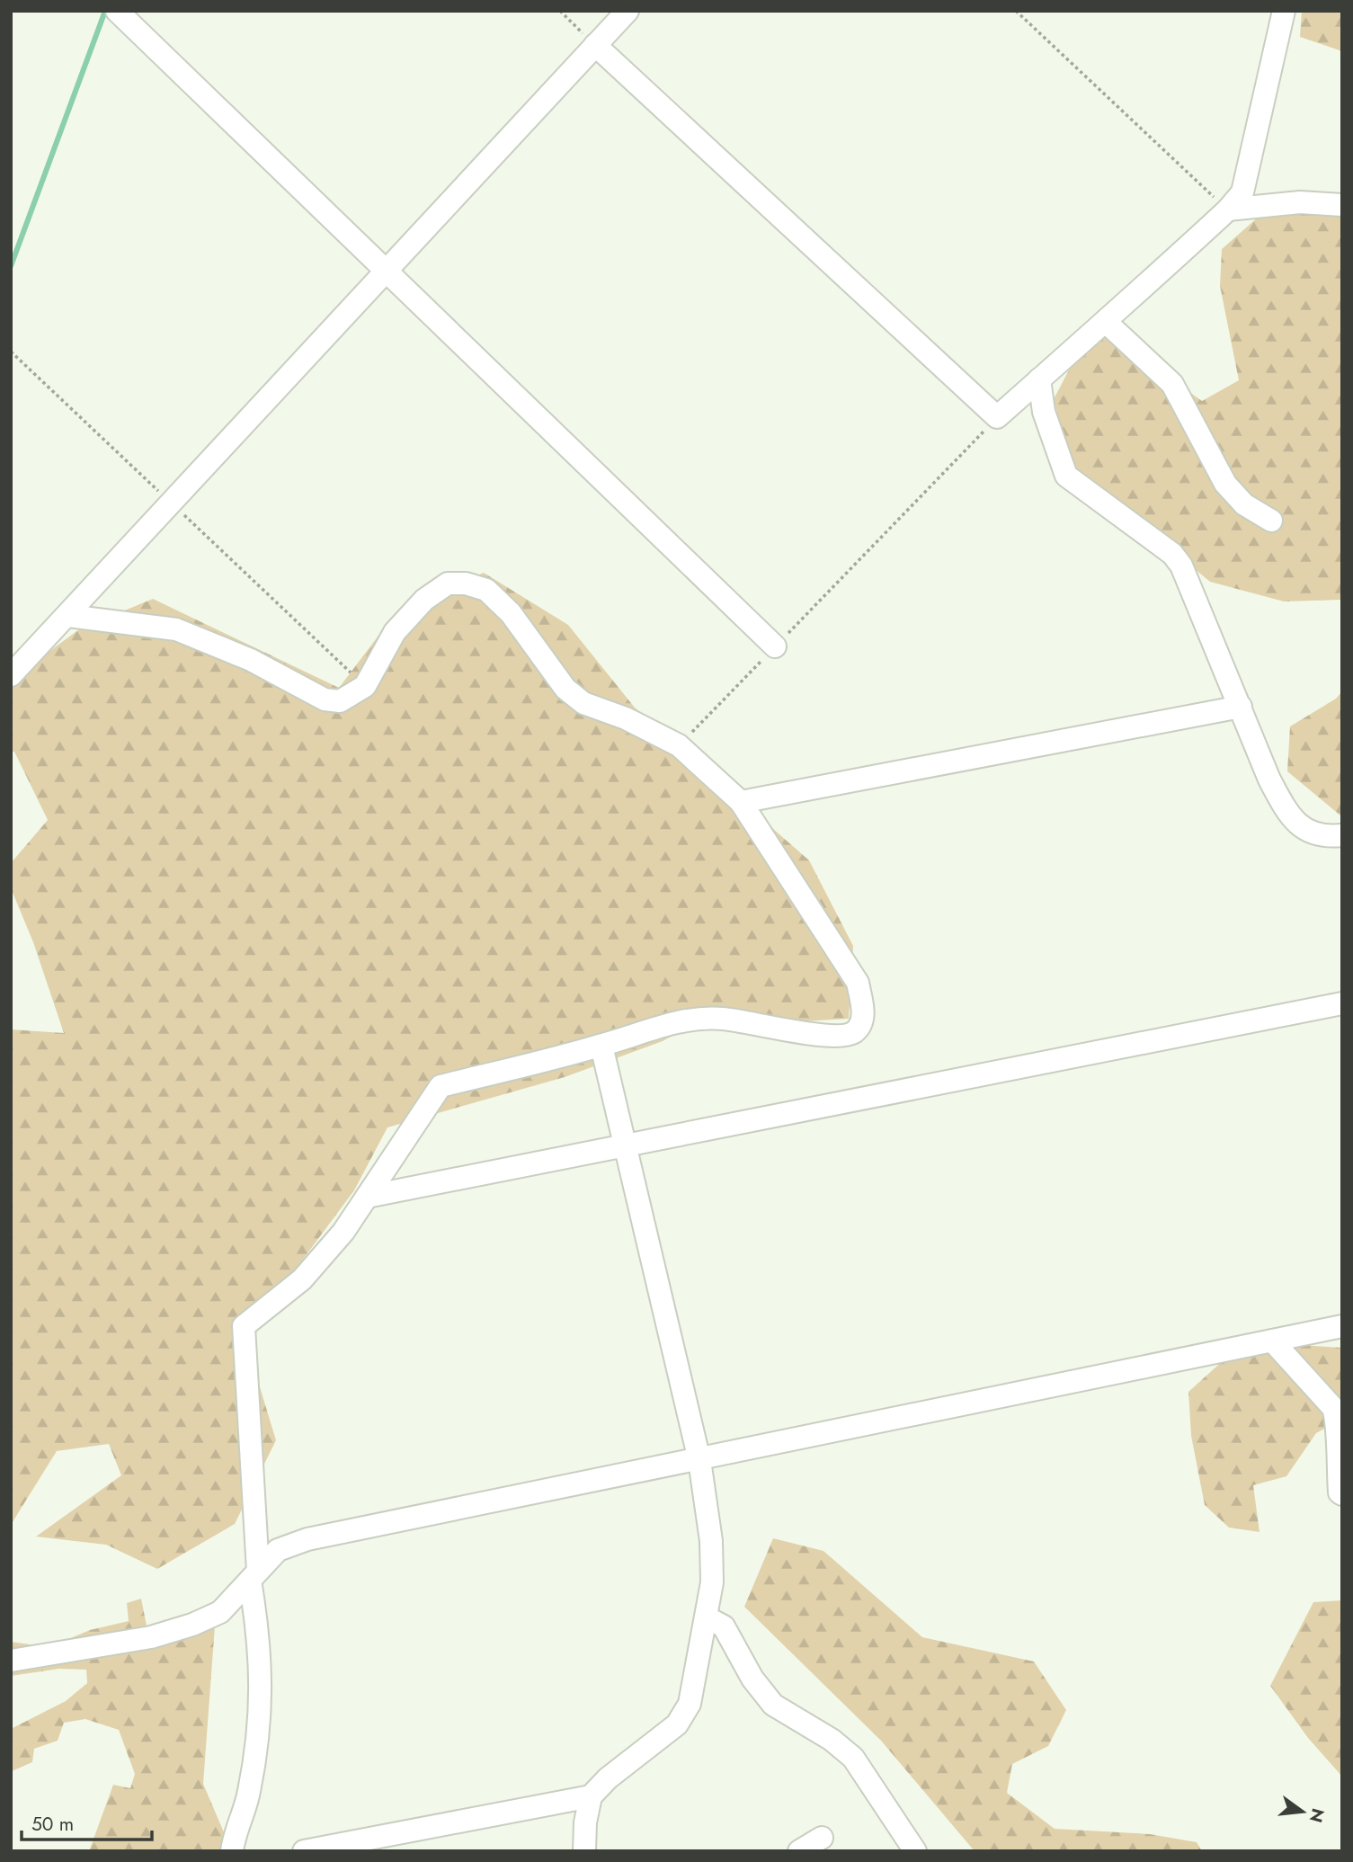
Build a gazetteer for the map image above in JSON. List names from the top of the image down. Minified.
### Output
{"scale_bar":"50 m","north":"right"}
